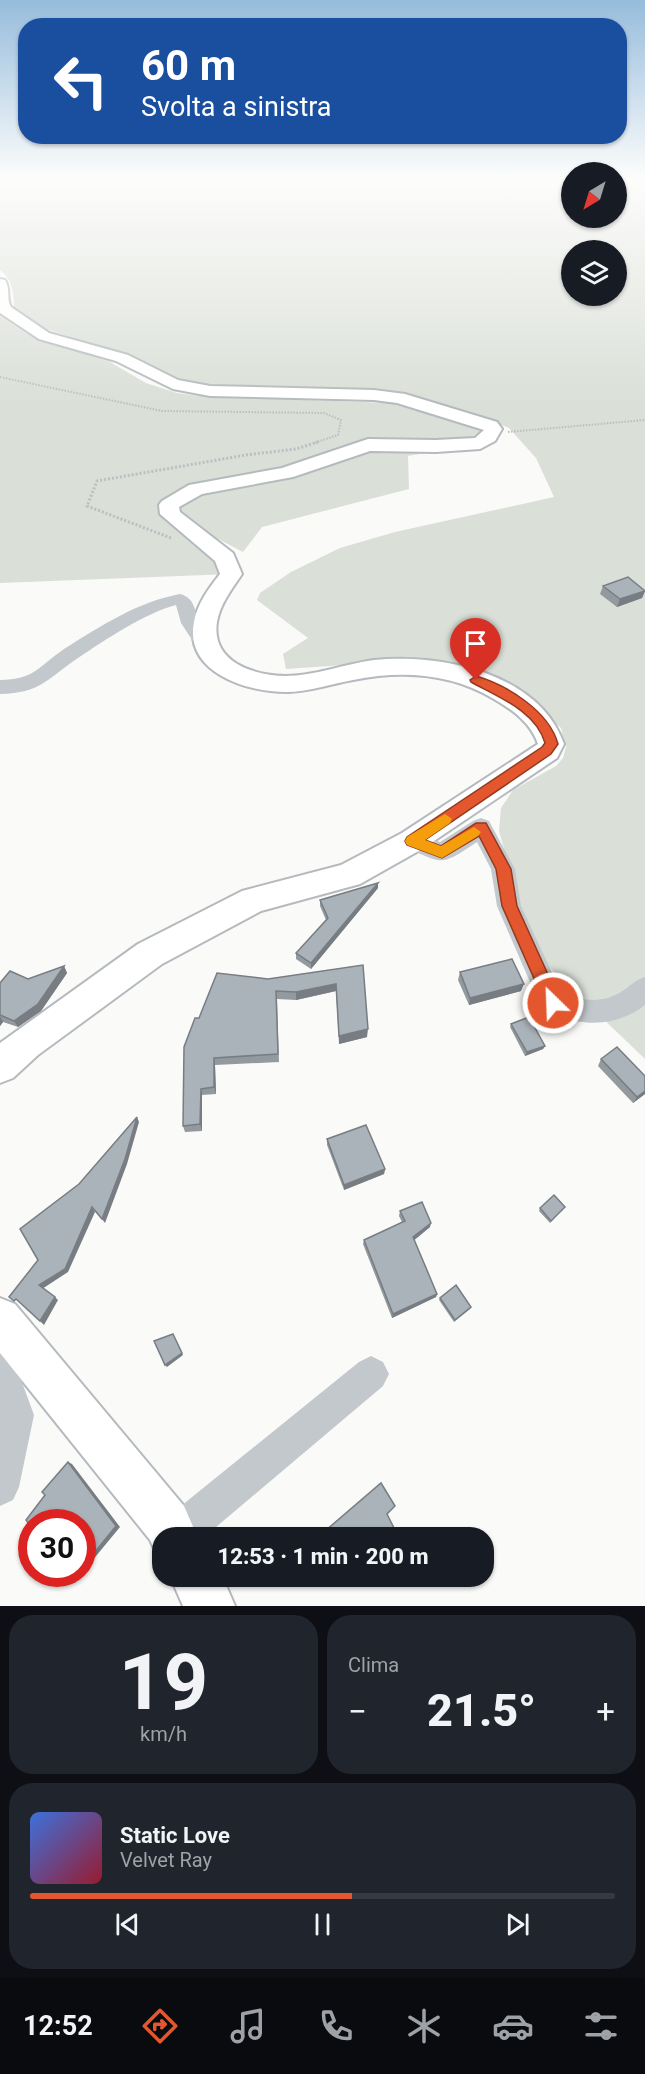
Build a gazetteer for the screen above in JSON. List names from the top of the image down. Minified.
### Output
{"north":"bottom left","page":{"turn":["60 m","Svolta a sinistra"],"limit":"30","trip":"12:53 · 1 min · 200 m","tile":[["19","km/h"],"Clima"],"heat":["−","21.5°","+"],"song":["Static Love","Velvet Ray"],"tabs":"12:52"}}
